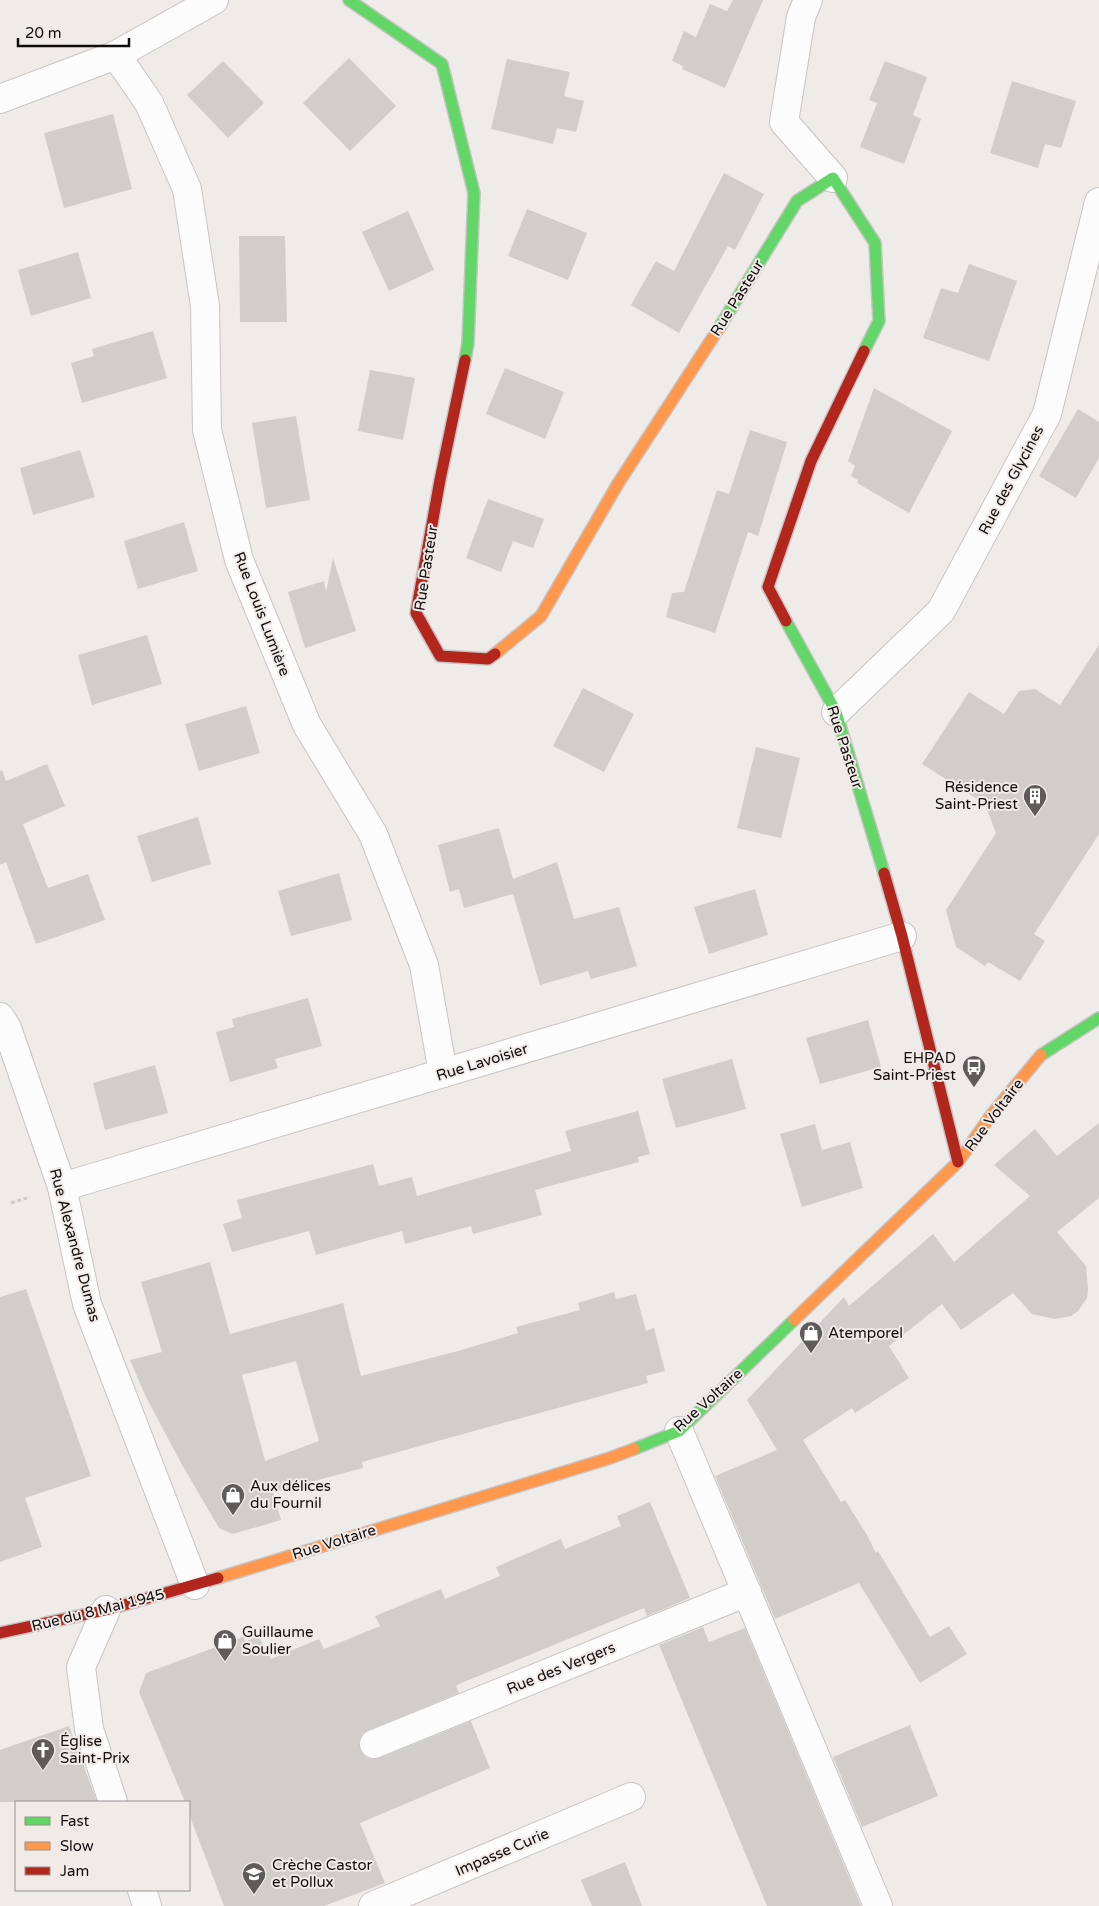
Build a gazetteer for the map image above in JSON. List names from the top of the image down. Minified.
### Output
{"streets":{"street":["Rue Pasteur","Rue des Glycines","Rue Louis Lumière","Rue Lavoisier","Rue Voltaire","Rue Alexandre Dumas","Rue du 8 Mai 1945","Rue des Vergers","Impasse Curie"]},"crossings":[["Rue Pasteur","Rue des Glycines"],["Rue Pasteur","Rue Lavoisier"],["Rue Pasteur","Rue Voltaire"],["Rue Louis Lumière","Rue Lavoisier"],["Rue Lavoisier","Rue Alexandre Dumas"],["Rue Voltaire","Rue Alexandre Dumas"],["Rue Voltaire","Rue du 8 Mai 1945"],["Rue Alexandre Dumas","Rue du 8 Mai 1945"]],"places":{"building":["Résidence Saint-Priest"],"bus stop":["EHPAD Saint-Priest"],"shop":["Atemporel","Aux délices du Fournil","Guillaume Soulier"],"church":["Église Saint-Prix"],"school or university":["Crèche Castor et Pollux"]},"legend":["Fast","Slow","Jam"],"scale_bar":"20 m"}
